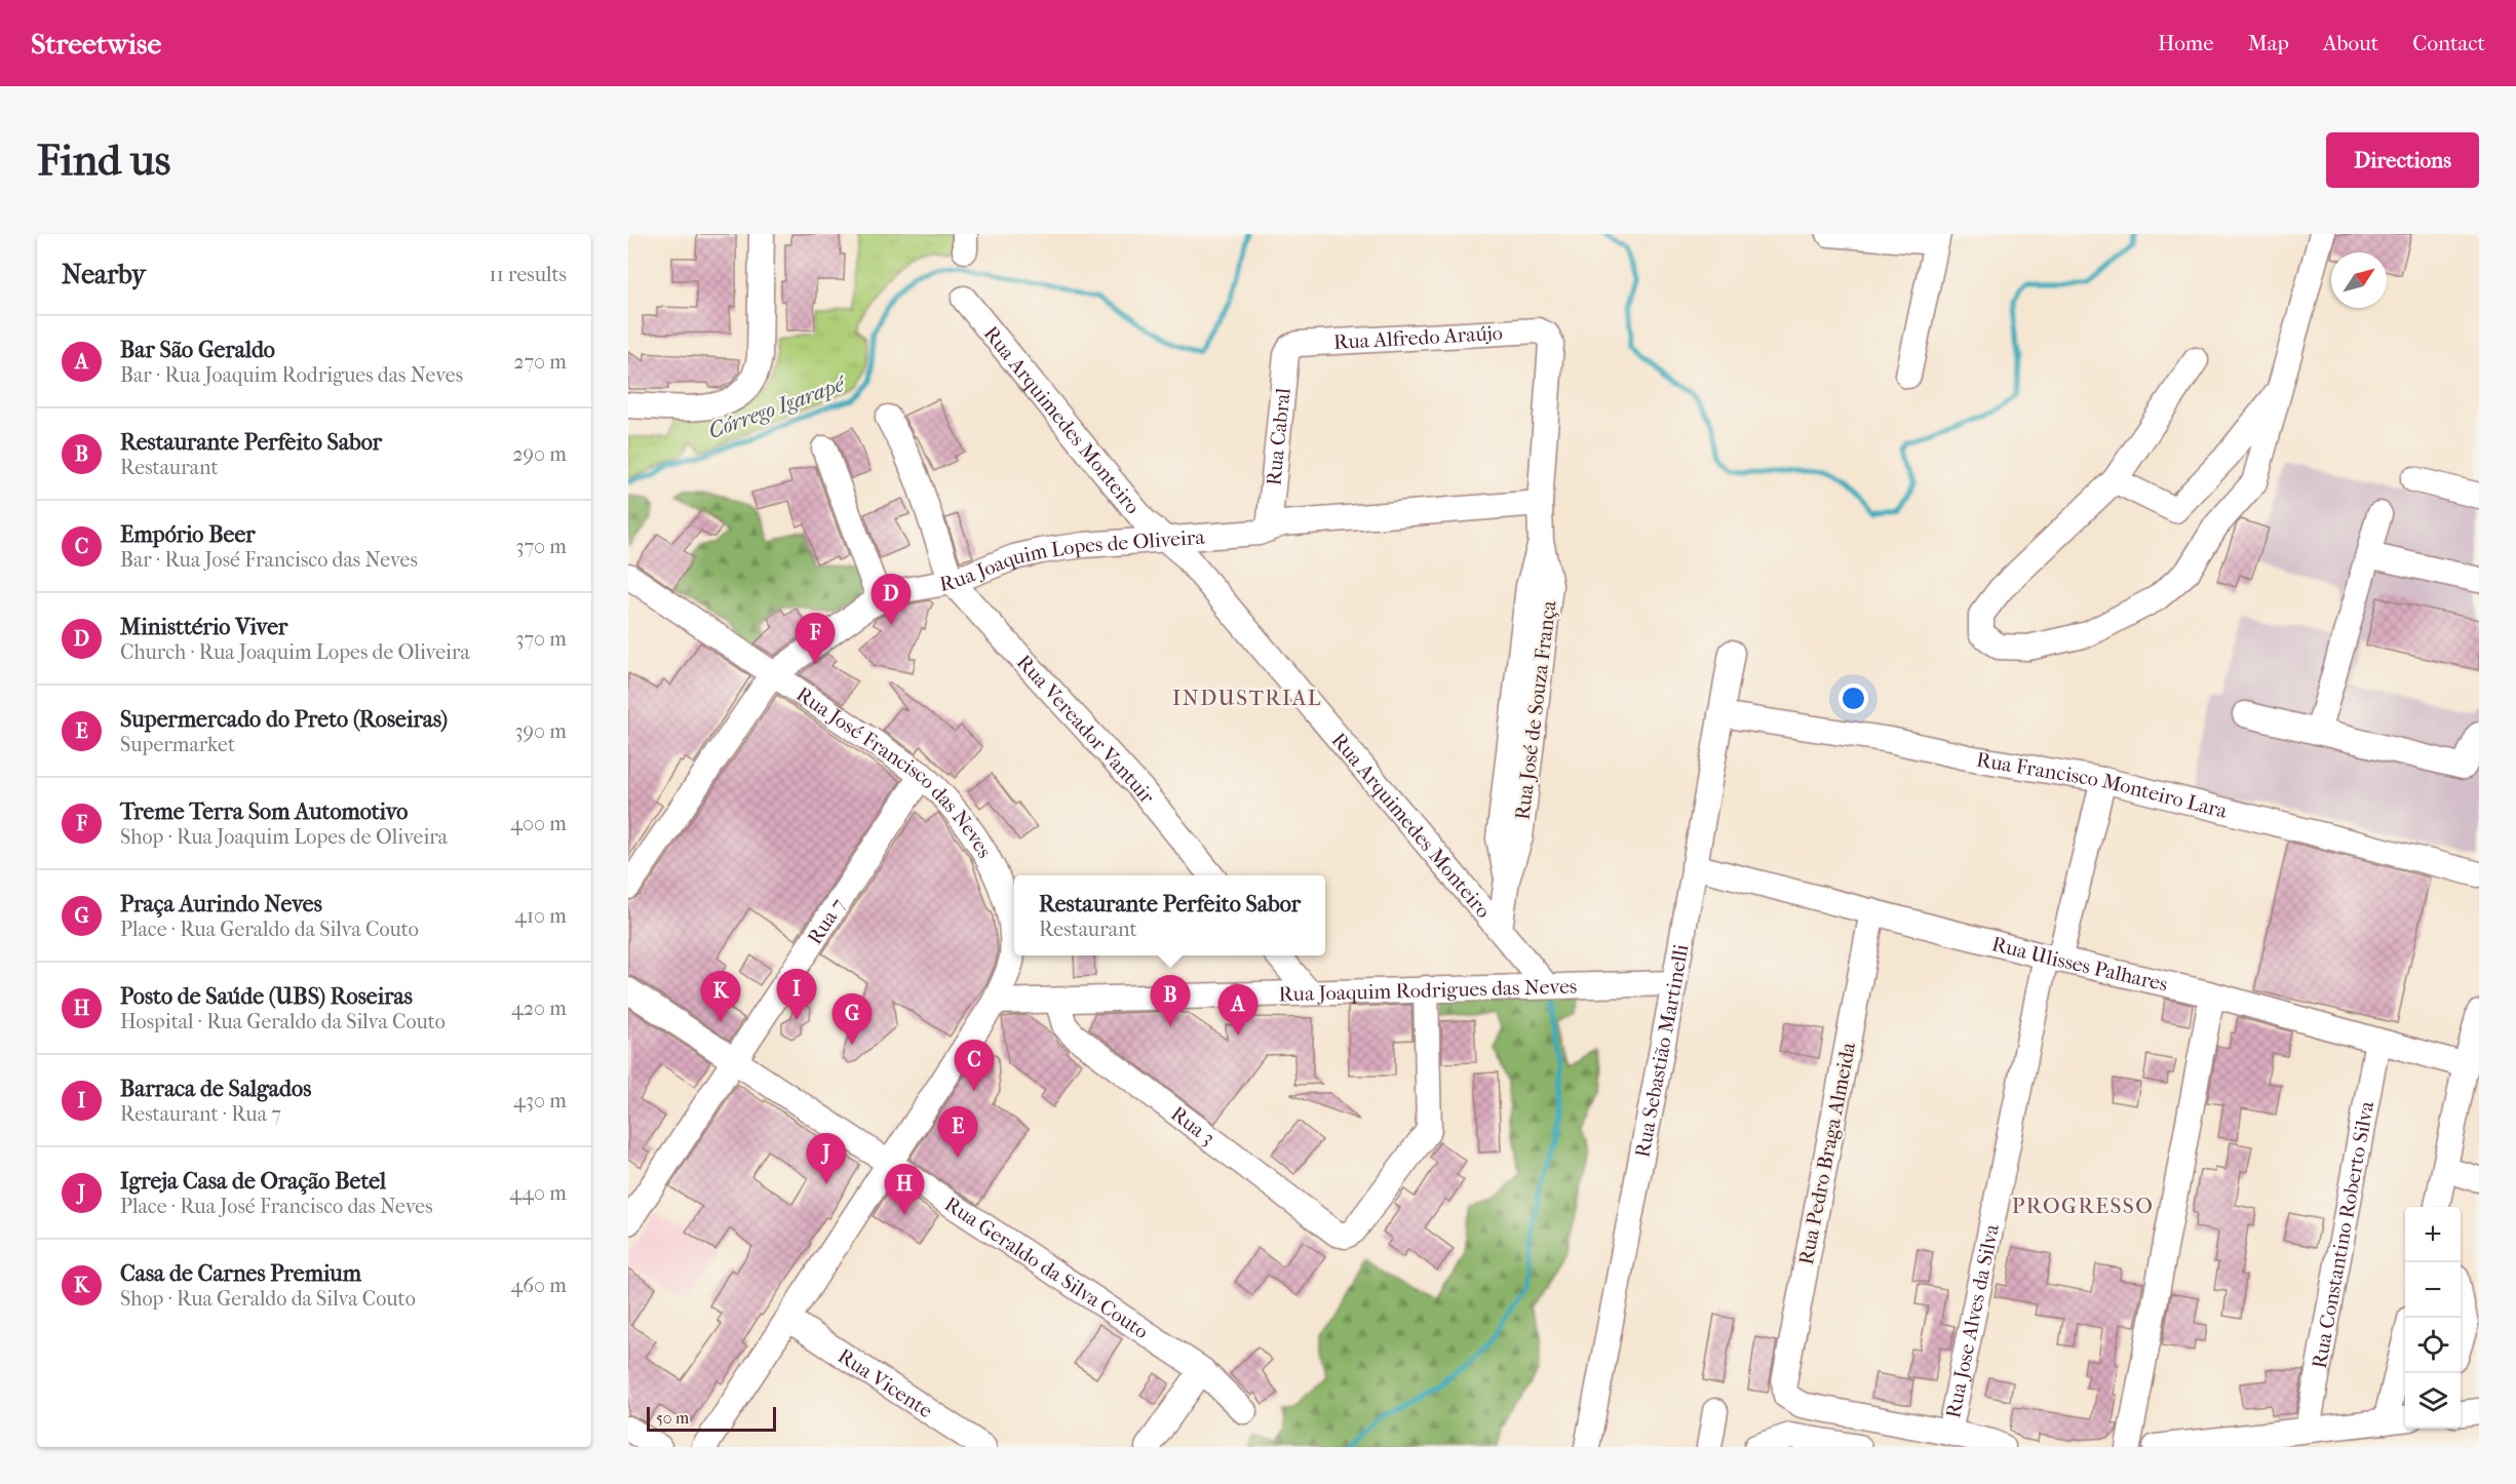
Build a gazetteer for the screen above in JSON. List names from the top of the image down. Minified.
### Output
{"streets":{"street":["Rua Alfredo Araújo","Rua Arquimedes Monteiro","Rua Cabral","Rua Joaquim Lopes de Oliveira","Rua José de Souza França","Rua Vereador Vantuir","Rua José Francisco das Neves","Rua Francisco Monteiro Lara","Rua 7","Rua Ulisses Palhares","Rua Joaquim Rodrigues das Neves","Rua Sebastião Martinelli","Rua 3","Rua Pedro Braga Almeida","Rua Constantino Roberto Silva","Rua Geraldo da Silva Couto","Rua Jose Alves da Silva","Rua Vicente"]},"crossings":[["Rua Alfredo Araújo","Rua Cabral"],["Rua Alfredo Araújo","Rua José de Souza França"],["Rua Arquimedes Monteiro","Rua Joaquim Lopes de Oliveira"],["Rua Arquimedes Monteiro","Rua José de Souza França"],["Rua Arquimedes Monteiro","Rua Joaquim Rodrigues das Neves"],["Rua Cabral","Rua Joaquim Lopes de Oliveira"],["Rua Joaquim Lopes de Oliveira","Rua José de Souza França"],["Rua Joaquim Lopes de Oliveira","Rua Vereador Vantuir"],["Rua Joaquim Lopes de Oliveira","Rua José Francisco das Neves"],["Rua José Francisco das Neves","Rua 7"],["Rua José Francisco das Neves","Rua Joaquim Rodrigues das Neves"],["Rua José Francisco das Neves","Rua Geraldo da Silva Couto"],["Rua José Francisco das Neves","Rua Vicente"],["Rua Francisco Monteiro Lara","Rua Sebastião Martinelli"],["Rua Francisco Monteiro Lara","Rua Jose Alves da Silva"],["Rua 7","Rua Geraldo da Silva Couto"],["Rua Ulisses Palhares","Rua Sebastião Martinelli"],["Rua Ulisses Palhares","Rua Pedro Braga Almeida"],["Rua Ulisses Palhares","Rua Constantino Roberto Silva"],["Rua Ulisses Palhares","Rua Jose Alves da Silva"],["Rua Joaquim Rodrigues das Neves","Rua Sebastião Martinelli"],["Rua Joaquim Rodrigues das Neves","Rua 3"],["Rua Pedro Braga Almeida","Rua Jose Alves da Silva"]],"districts":["INDUSTRIAL","PROGRESSO"],"water":["Córrego Igarapé"],"scale_bar":"50 m","north":"top right","page":{"header":"Streetwise","nav":["Home","Map","About","Contact"],"buttons":"Directions","title":"Find us","heading":["Nearby","11 results"],"list":[{"mark":"A","name":"Bar São Geraldo","note":"Bar · Rua Joaquim Rodrigues das Neves","value":"270 m"},{"mark":"B","name":"Restaurante Perfeito Sabor","note":"Restaurant","value":"290 m"},{"mark":"C","name":"Empório Beer","note":"Bar · Rua José Francisco das Neves","value":"370 m"},{"mark":"D","name":"Ministtério Viver","note":"Church · Rua Joaquim Lopes de Oliveira","value":"370 m"},{"mark":"E","name":"Supermercado do Preto (Roseiras)","note":"Supermarket","value":"390 m"},{"mark":"F","name":"Treme Terra Som Automotivo","note":"Shop · Rua Joaquim Lopes de Oliveira","value":"400 m"},{"mark":"G","name":"Praça Aurindo Neves","note":"Place · Rua Geraldo da Silva Couto","value":"410 m"},{"mark":"H","name":"Posto de Saúde (UBS) Roseiras","note":"Hospital · Rua Geraldo da Silva Couto","value":"420 m"},{"mark":"I","name":"Barraca de Salgados","note":"Restaurant · Rua 7","value":"430 m"},{"mark":"J","name":"Igreja Casa de Oração Betel","note":"Place · Rua José Francisco das Neves","value":"440 m"},{"mark":"K","name":"Casa de Carnes Premium","note":"Shop · Rua Geraldo da Silva Couto","value":"460 m"}],"pins":["D","F","I","K","B","A","G","C","E","J","H"],"popup":["Restaurante Perfeito Sabor","Restaurant"],"map_buttons":["+","−"],"scale":"50 m"}}
